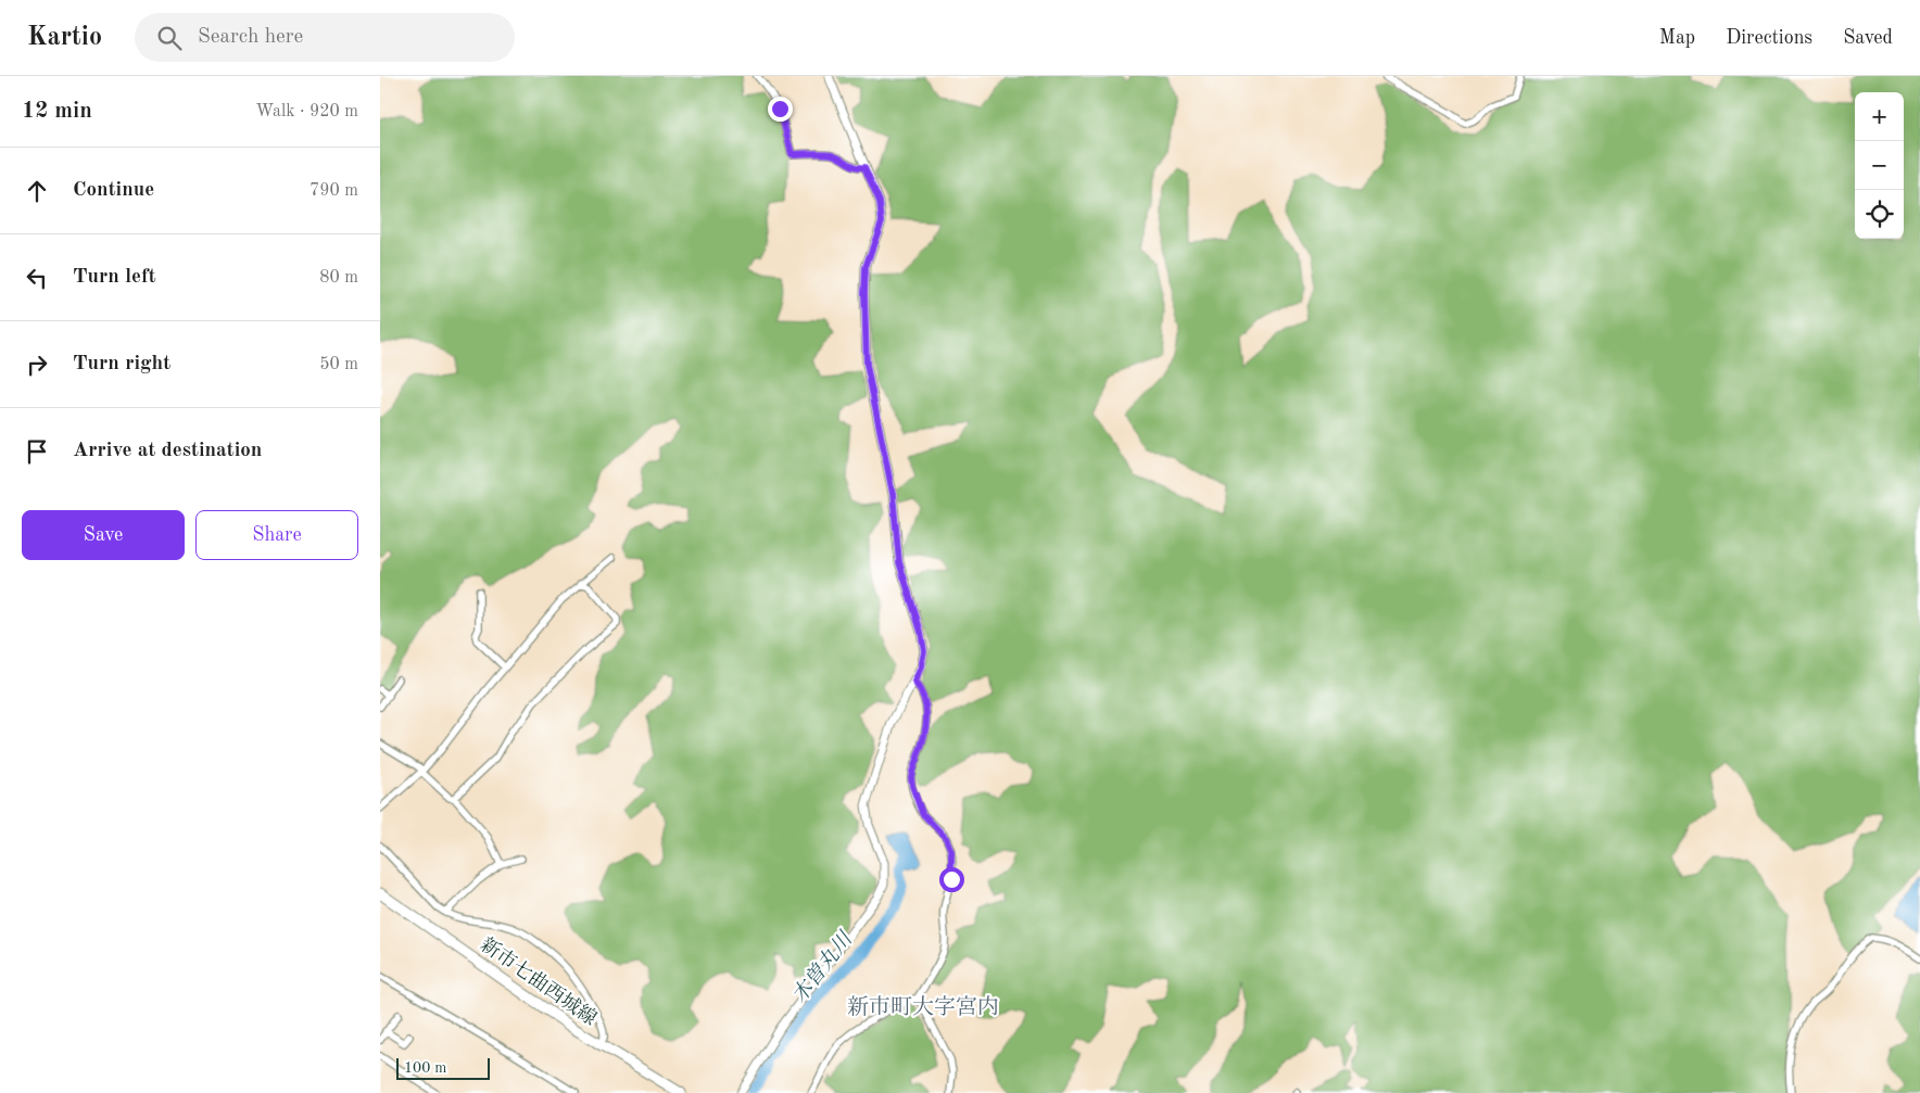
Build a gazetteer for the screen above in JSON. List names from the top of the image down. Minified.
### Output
{"streets":{"main road":["新市七曲西城線"]},"districts":["新市町大字宮内"],"water":["木曽丸川"],"scale_bar":"100 m","page":{"header":"Kartio","search":"Search here","nav":["Map","Directions","Saved"],"heading":["12 min","Walk · 920 m"],"map_buttons":["+","−"],"list":[["Continue","790 m"],["Turn left","80 m"],["Turn right","50 m"],"Arrive at destination"],"buttons":["Save","Share"],"scale":"100 m"}}
